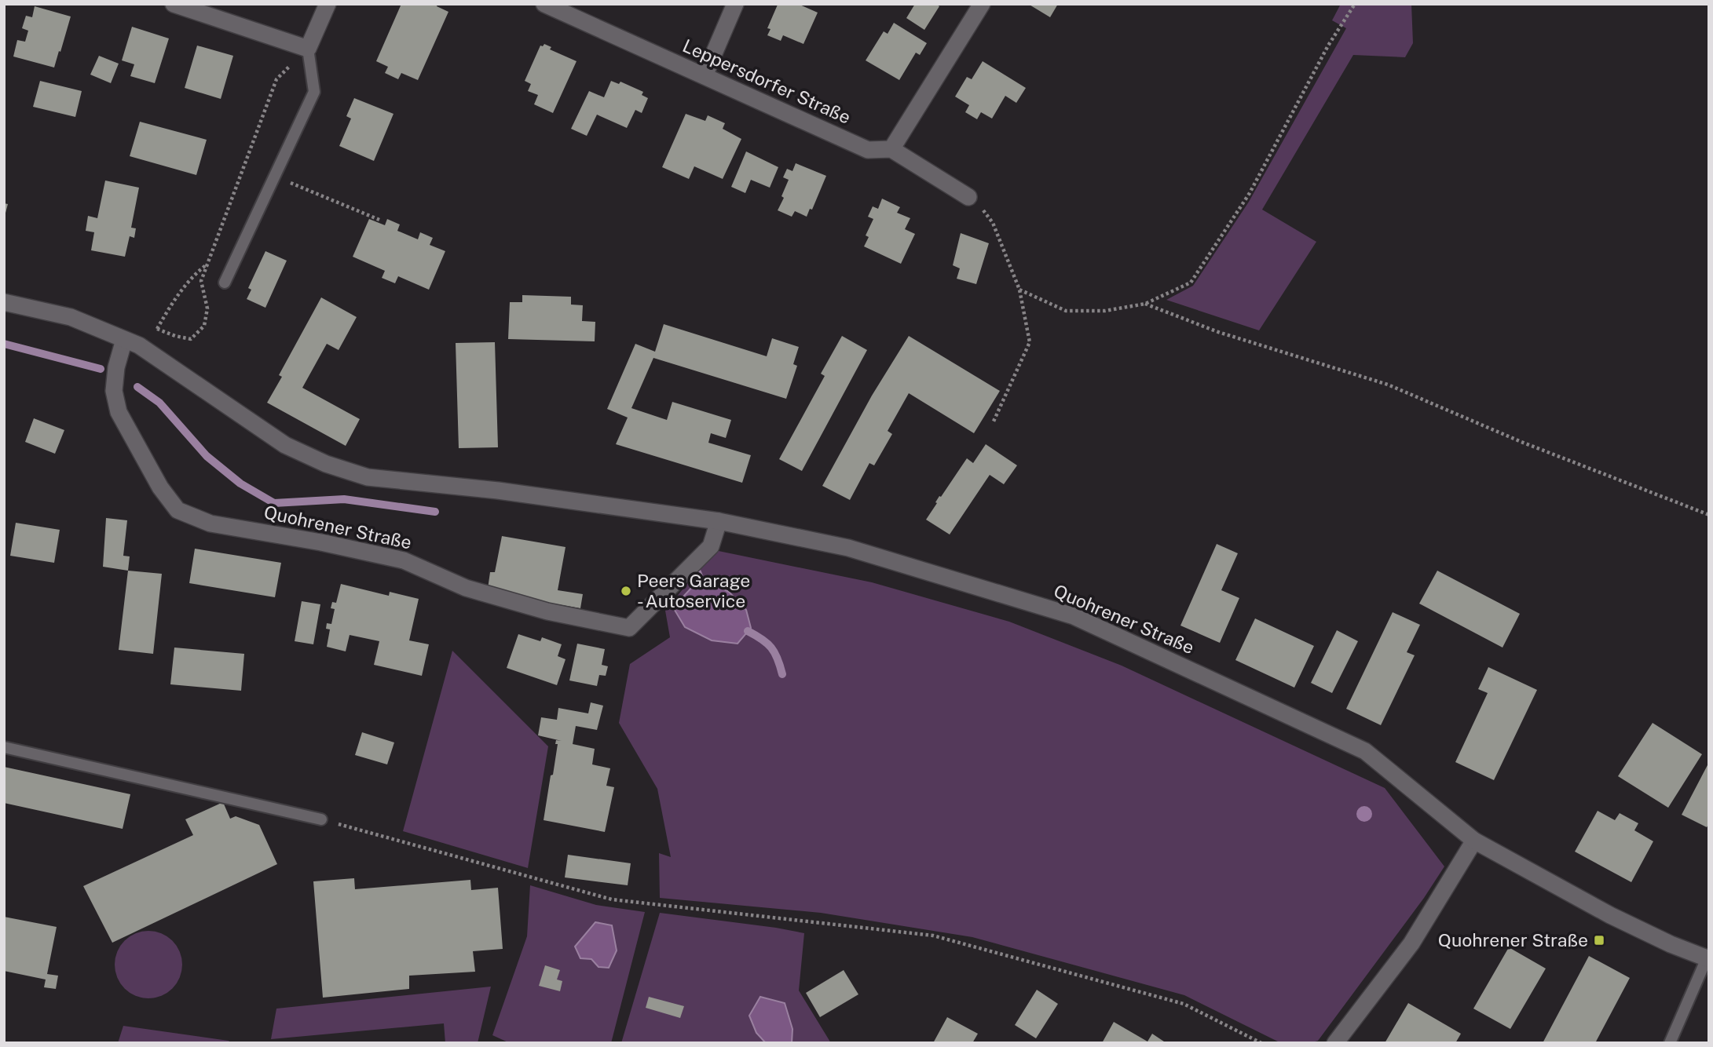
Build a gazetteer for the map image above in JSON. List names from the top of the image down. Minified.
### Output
{"streets":{"street":["Leppersdorfer Straße","Quohrener Straße"]},"places":{"other":["Peers Garage - Autoservice"],"transit":["Quohrener Straße"]}}
